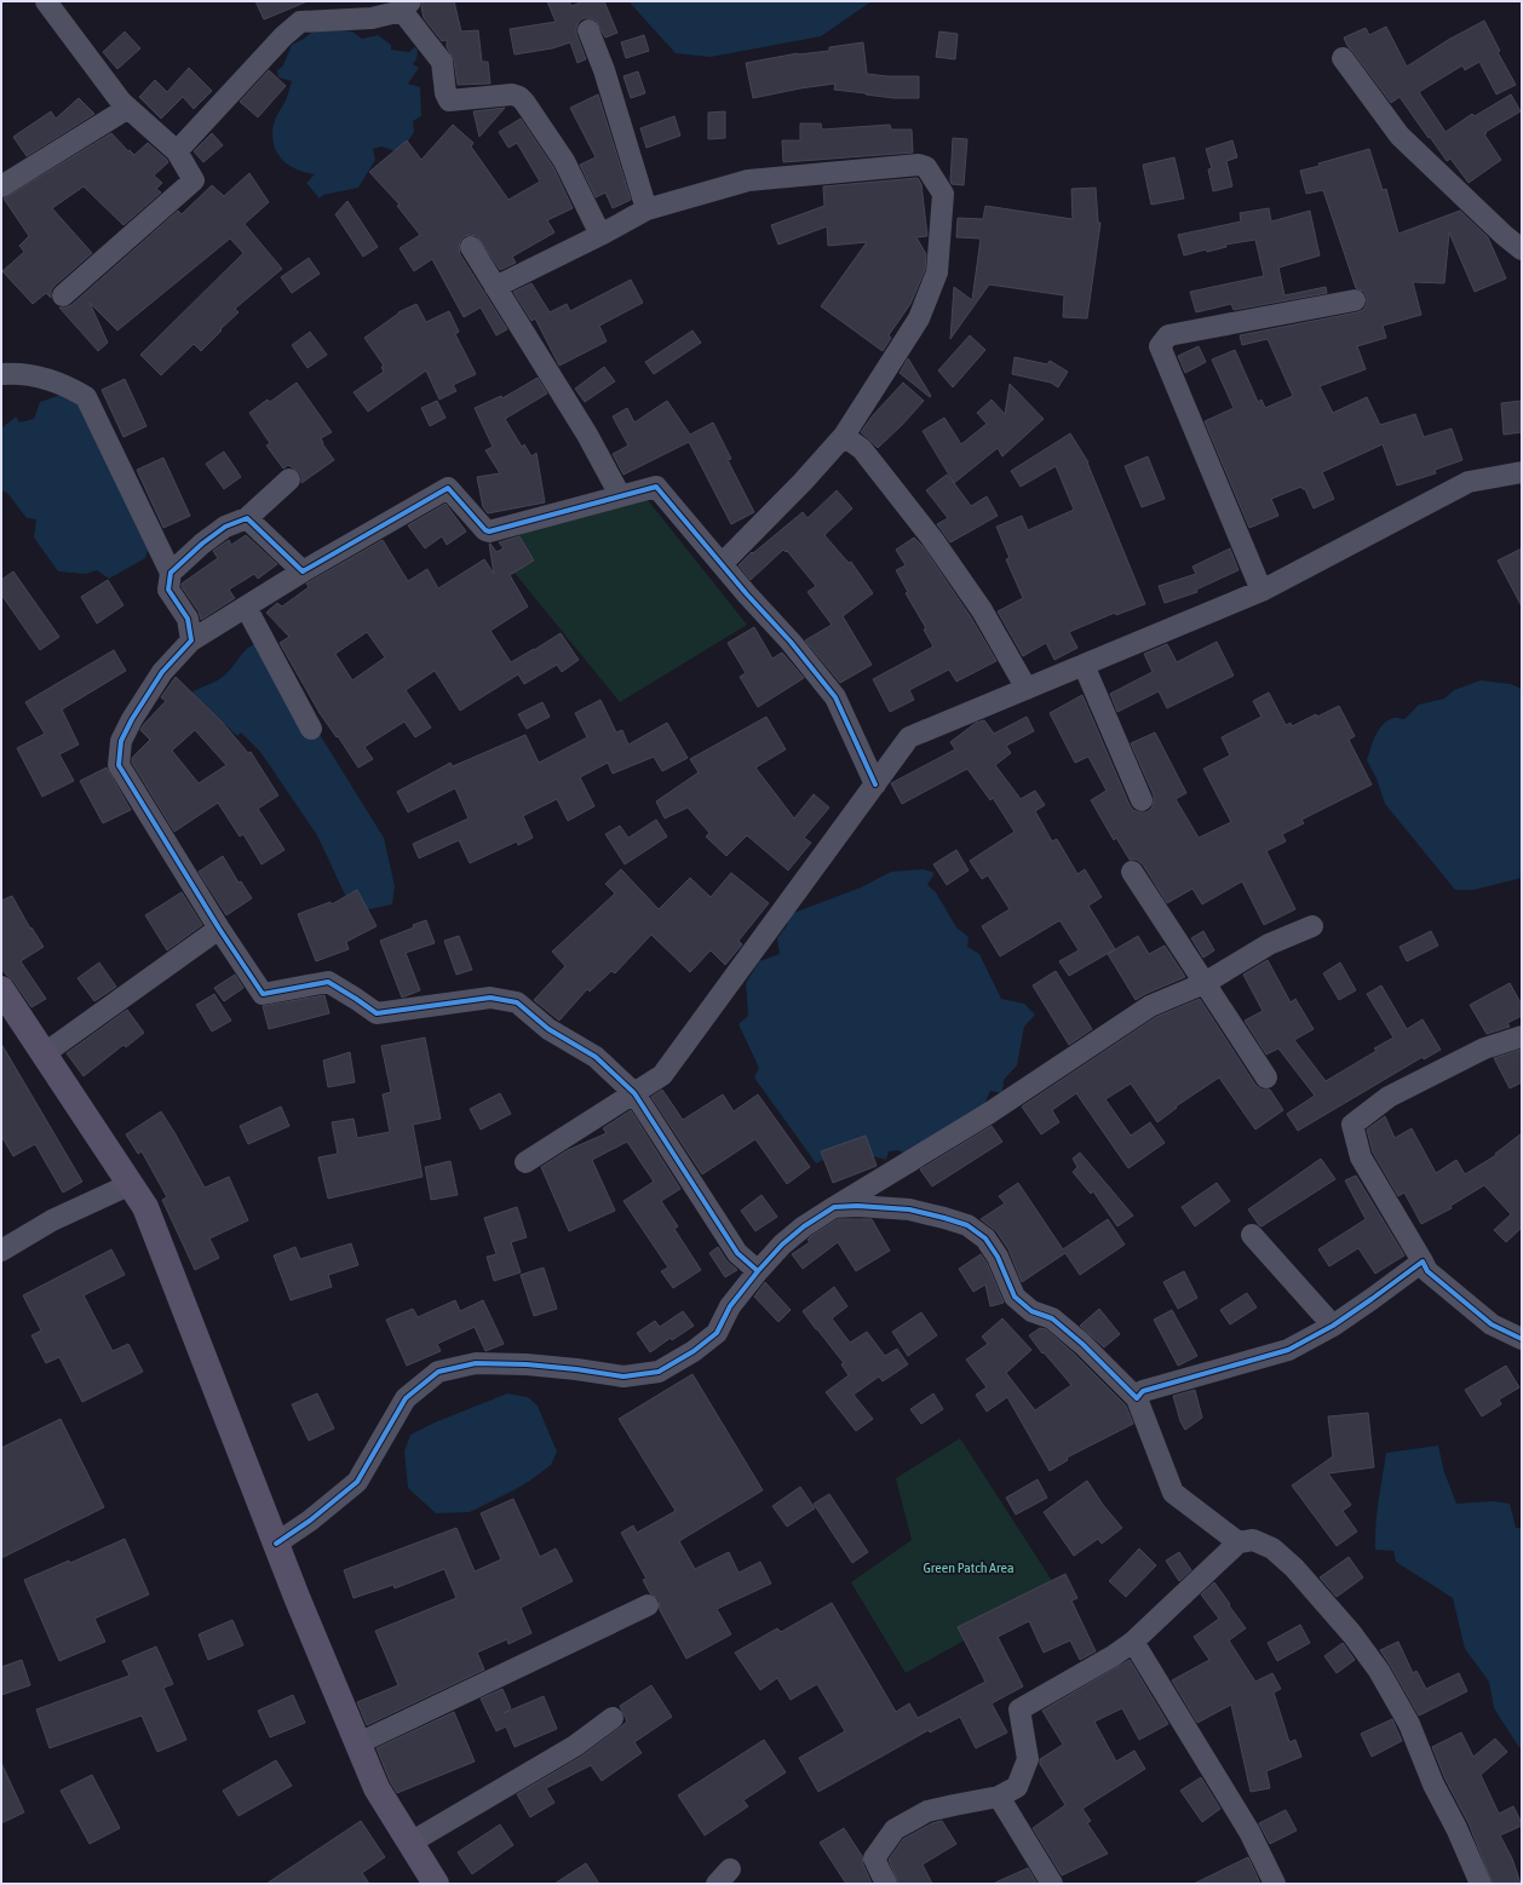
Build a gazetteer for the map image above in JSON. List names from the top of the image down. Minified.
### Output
{"parks":["Green Patch Area"]}
